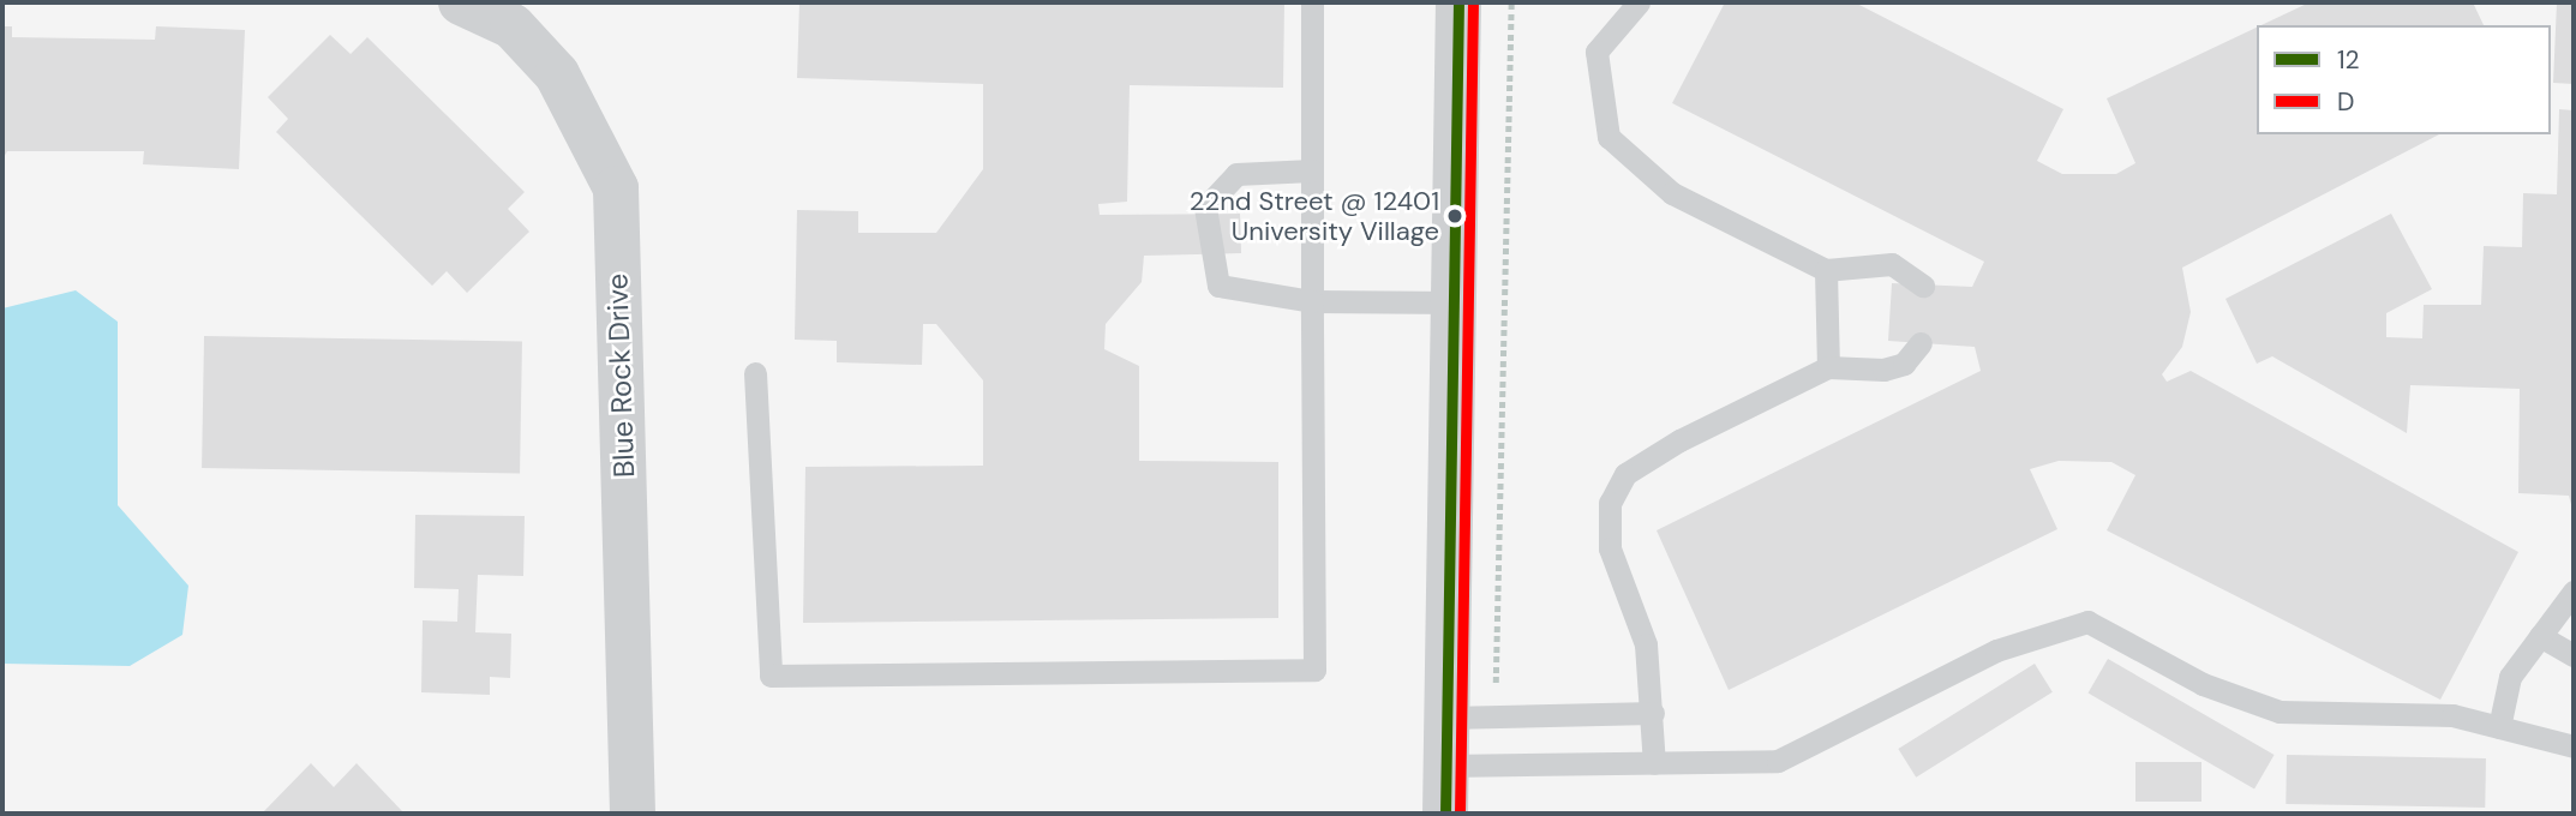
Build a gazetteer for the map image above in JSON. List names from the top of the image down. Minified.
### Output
{"streets":{"street":["Blue Rock Drive"]},"places":["22nd Street @ 12401 University Village"],"lines":["transit line 12","transit line D"],"legend":["12","D"]}
